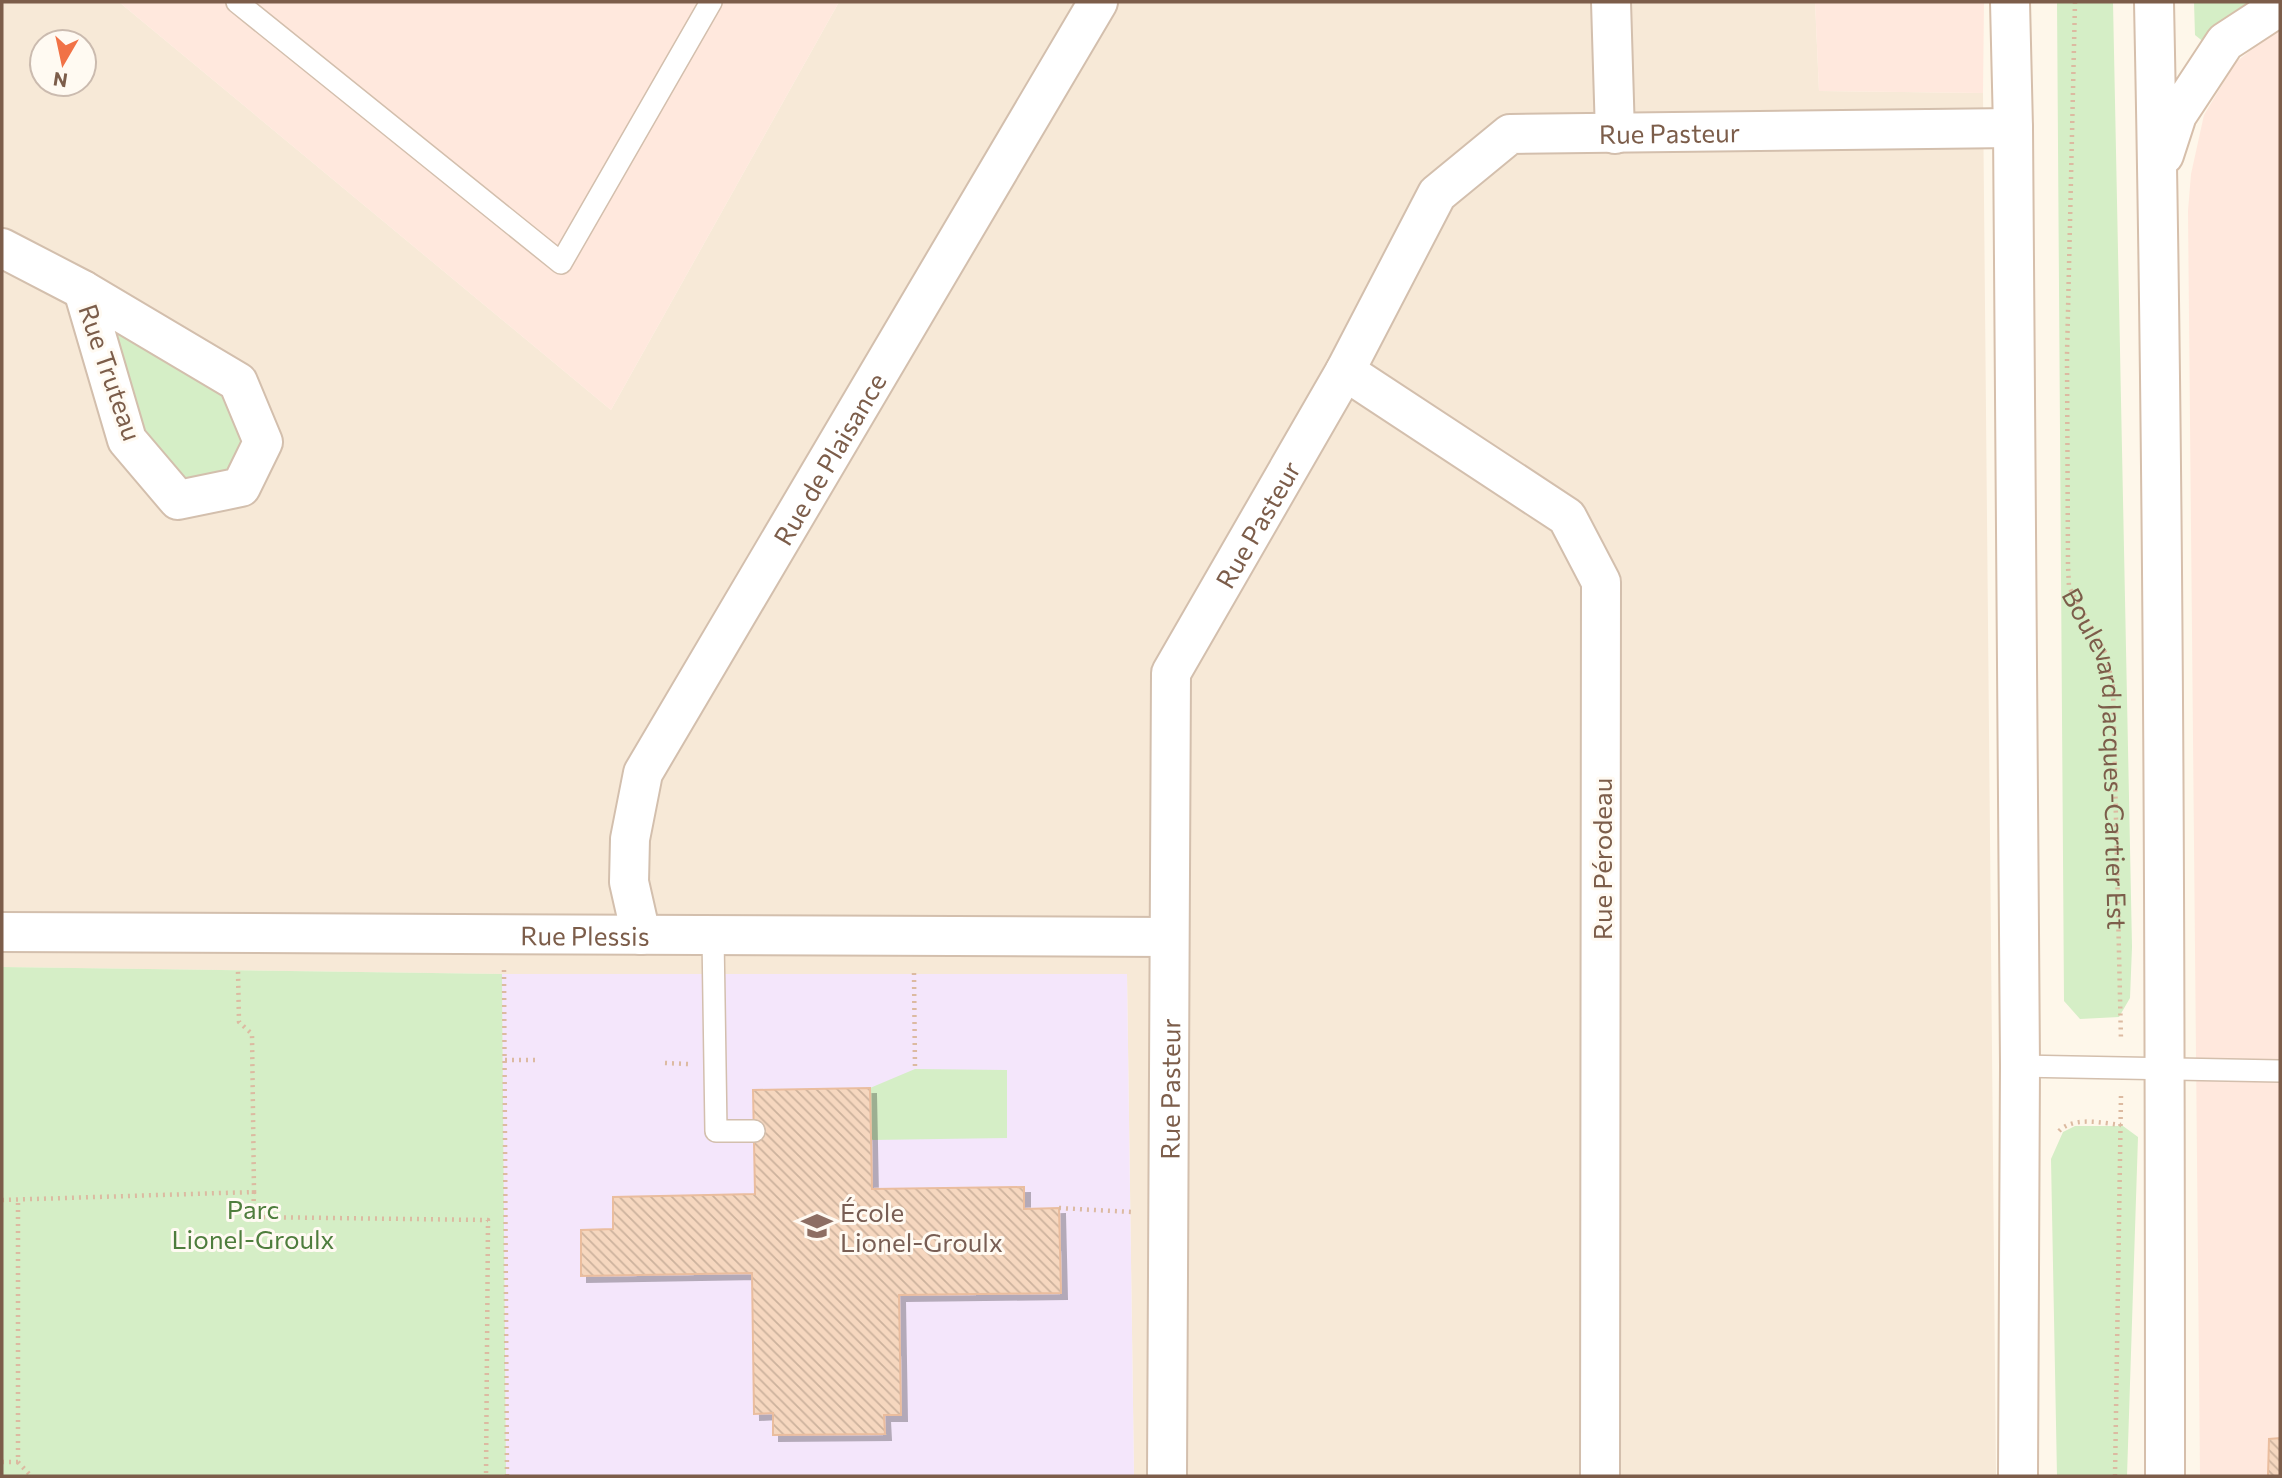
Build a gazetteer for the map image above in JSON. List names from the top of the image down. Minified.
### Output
{"streets":{"street":["Rue Pasteur","Rue Truteau","Rue de Plaisance","Boulevard Jacques-Cartier Est","Rue Pérodeau","Rue Plessis"]},"crossings":[["Rue Pasteur","Boulevard Jacques-Cartier Est"],["Rue Pasteur","Rue Pérodeau"],["Rue Pasteur","Rue Plessis"],["Rue de Plaisance","Rue Plessis"]],"parks":["Parc Lionel-Groulx"],"places":{"school or university":["École Lionel-Groulx"]},"north":"bottom"}
